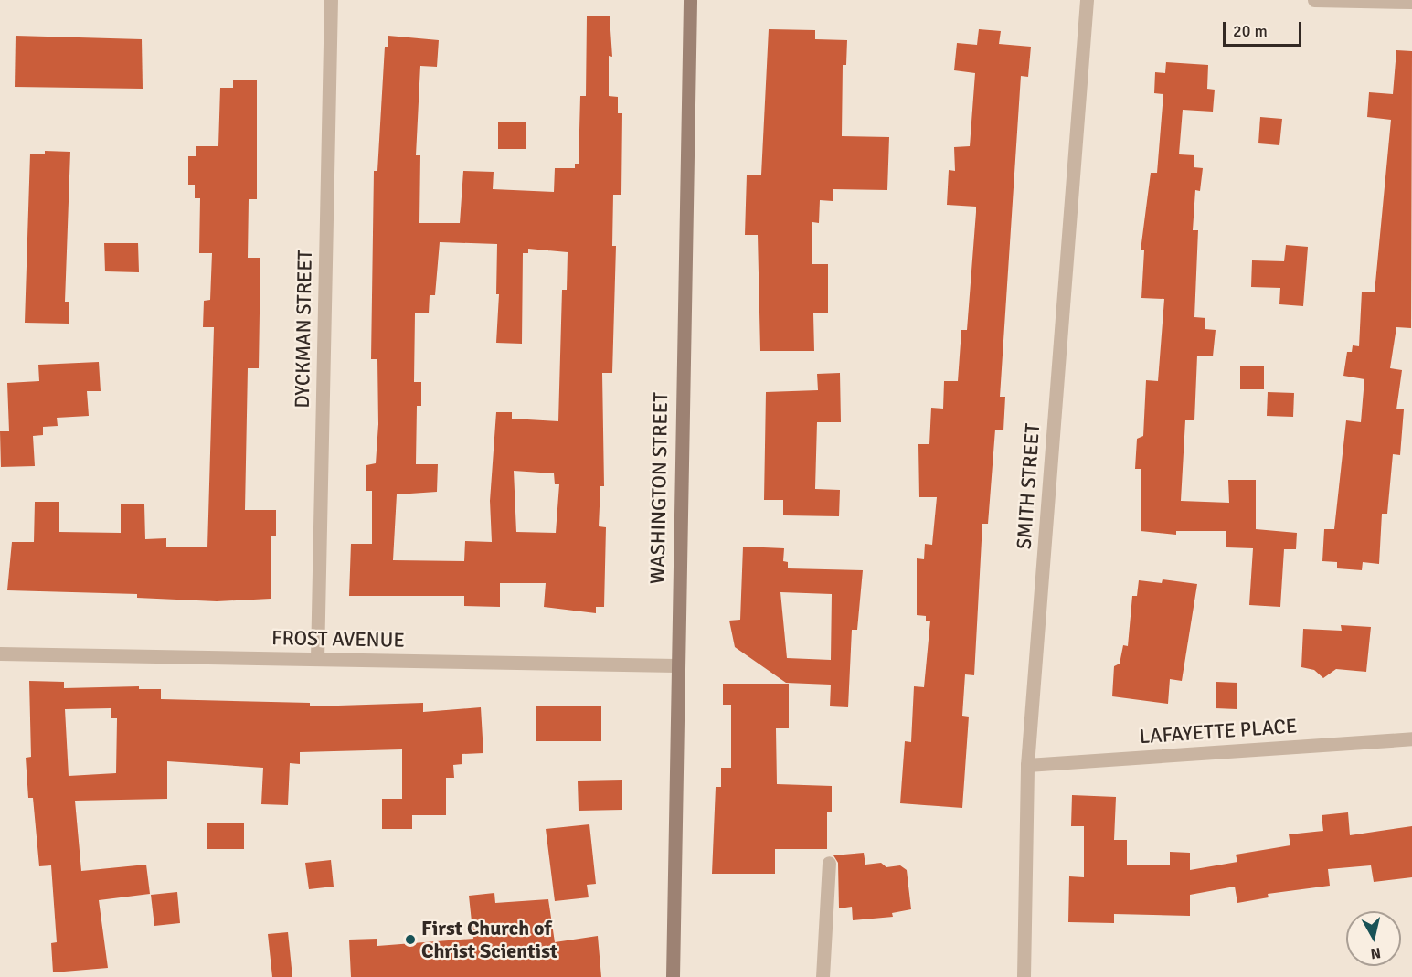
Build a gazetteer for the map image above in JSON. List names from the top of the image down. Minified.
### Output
{"streets":{"street":["DYCKMAN STREET","SMITH STREET","WASHINGTON STREET","FROST AVENUE","LAFAYETTE PLACE"]},"crossings":[["DYCKMAN STREET","FROST AVENUE"],["SMITH STREET","LAFAYETTE PLACE"],["WASHINGTON STREET","FROST AVENUE"]],"places":["First Church of Christ Scientist"],"scale_bar":"20 m","north":"bottom"}
